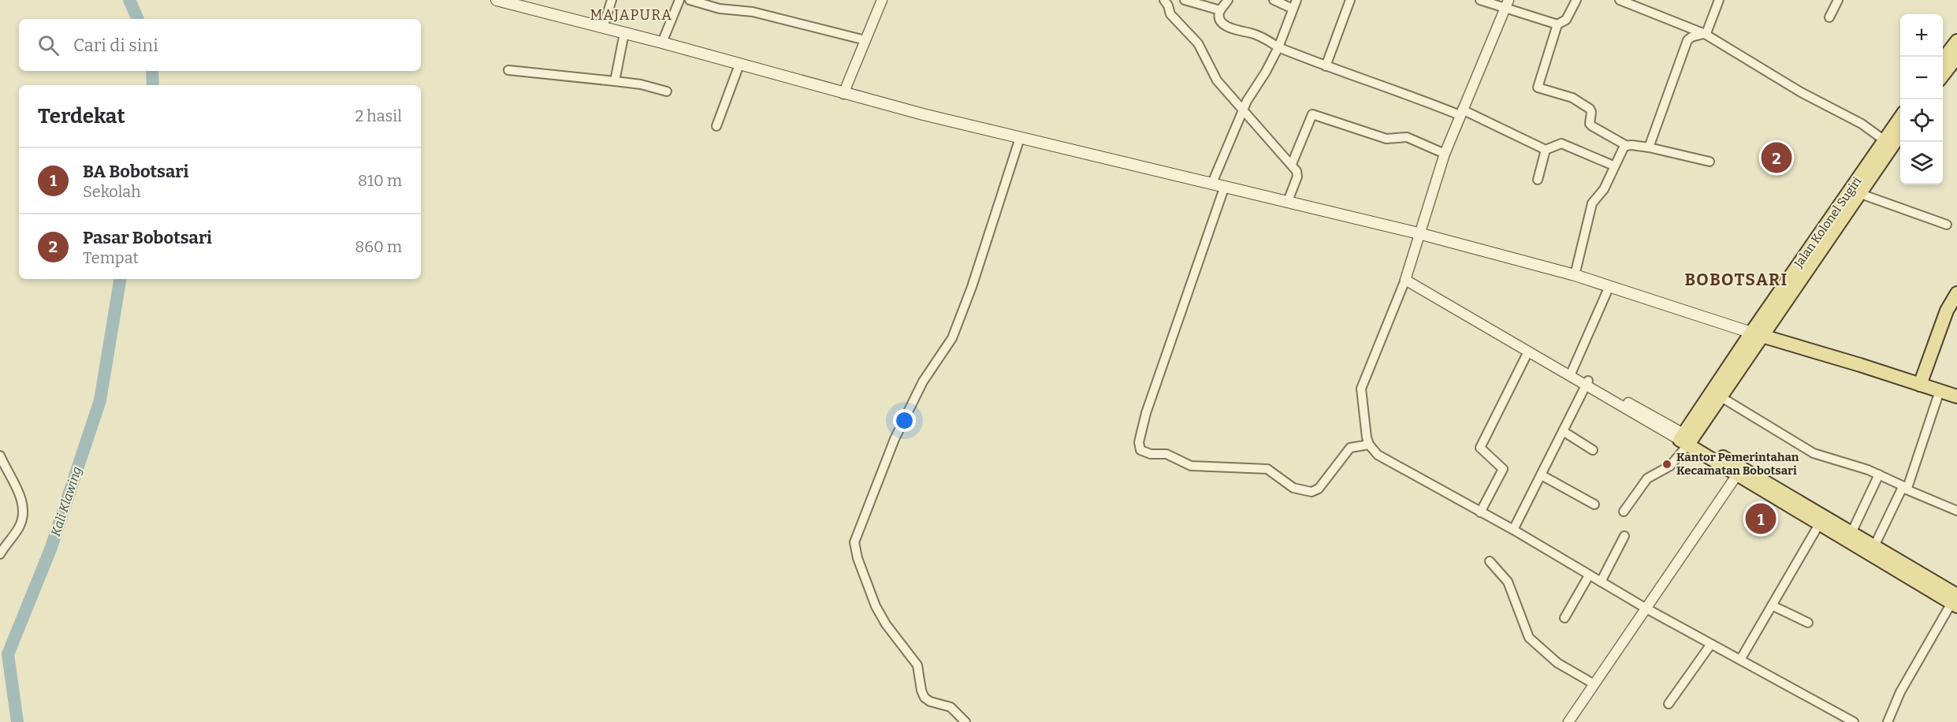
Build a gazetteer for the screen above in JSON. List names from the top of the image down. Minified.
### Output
{"streets":{"main road":["Jalan Kolonel Sugiri"]},"districts":["MAJAPURA","BOBOTSARI"],"water":["Kali Klawing"],"places":["Kantor Pemerintahan Kecamatan Bobotsari"],"page":{"map_buttons":["+","−"],"search":"Cari di sini","heading":["Terdekat","2 hasil"],"pins":["2","1"],"list":[{"mark":"1","name":"BA Bobotsari","note":"Sekolah","value":"810 m"},{"mark":"2","name":"Pasar Bobotsari","note":"Tempat","value":"860 m"}]}}
